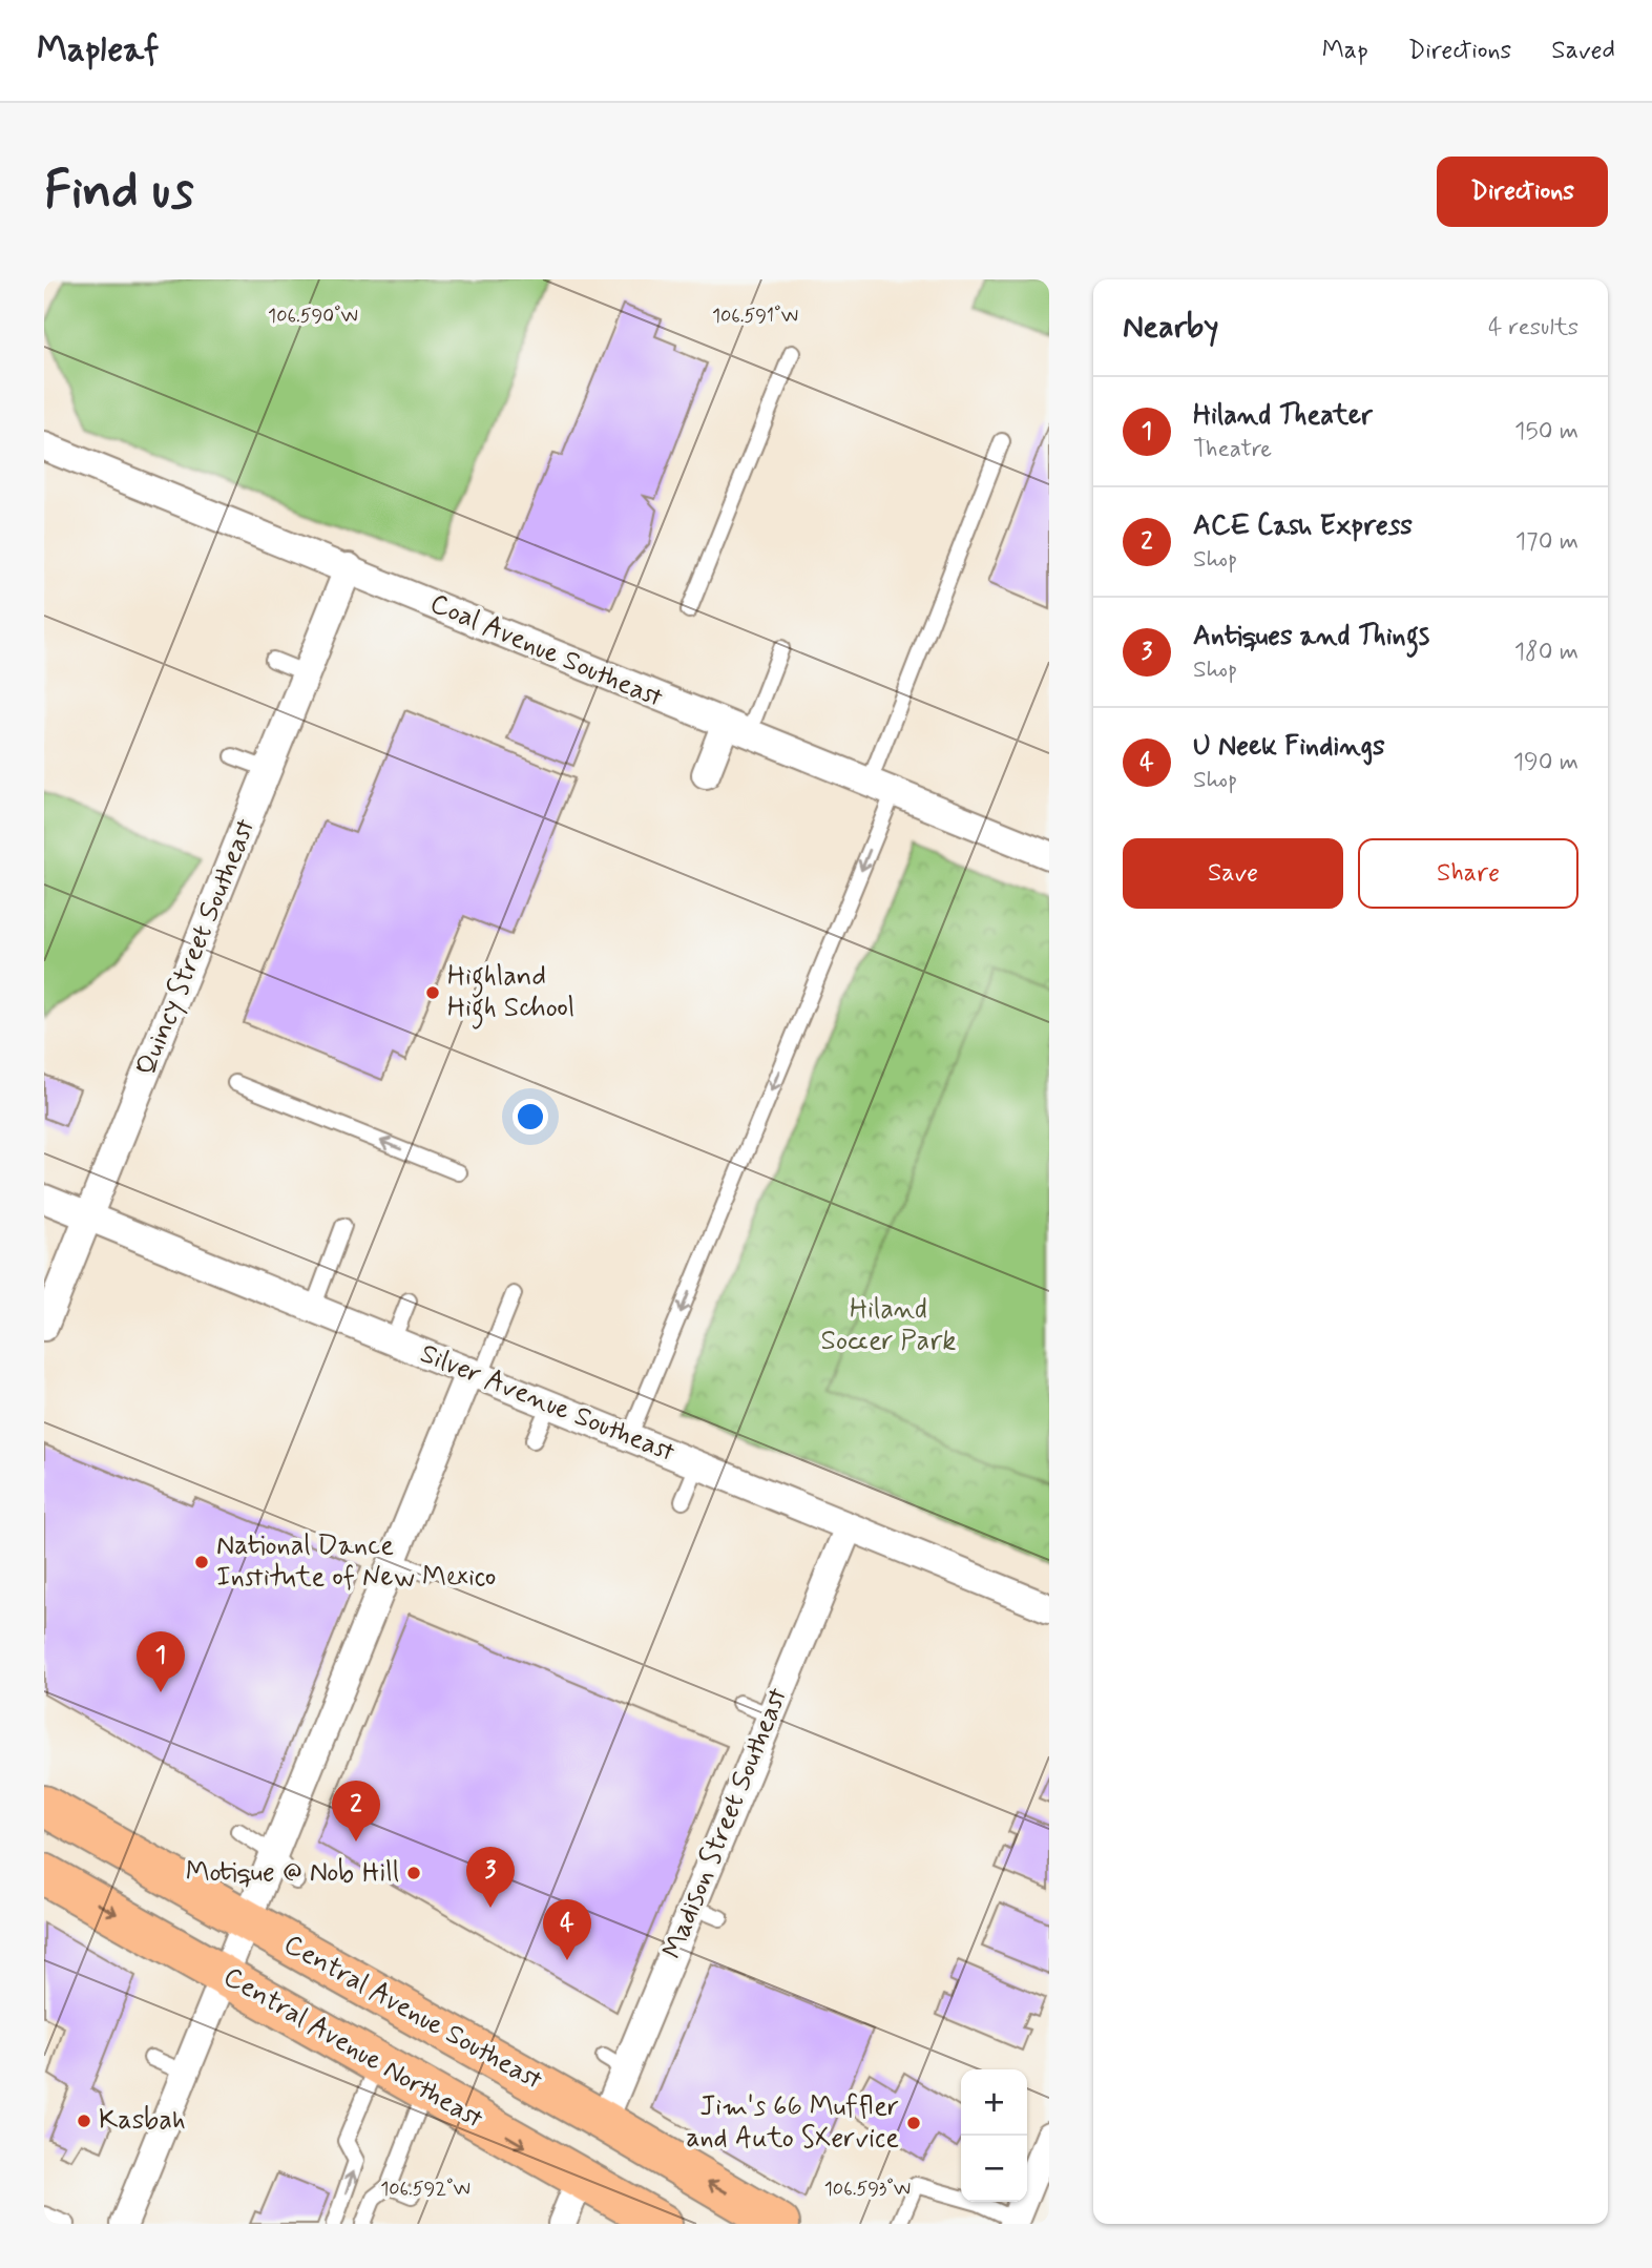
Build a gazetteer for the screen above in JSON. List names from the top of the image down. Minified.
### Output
{"streets":{"main road":["Central Avenue Southeast","Central Avenue Northeast"],"street":["Coal Avenue Southeast","Quincy Street Southeast","Silver Avenue Southeast","Madison Street Southeast"]},"crossings":[["Coal Avenue Southeast","Quincy Street Southeast"],["Quincy Street Southeast","Silver Avenue Southeast"],["Silver Avenue Southeast","Madison Street Southeast"],["Madison Street Southeast","Central Avenue Southeast"]],"one_way":["Central Avenue Northeast"],"parks":["Hiland Soccer Park"],"places":["Highland High School","National Dance Institute of New Mexico","Motique @ Nob Hill","Kasbah","Jim's 66 Muffler and Auto SXervice"],"page":{"header":"Mapleaf","nav":["Map","Directions","Saved"],"buttons":["Directions",["Save","Share"]],"title":"Find us","heading":["Nearby","4 results"],"list":[{"mark":"1","name":"Hiland Theater","note":"Theatre","value":"150 m"},{"mark":"2","name":"ACE Cash Express","note":"Shop","value":"170 m"},{"mark":"3","name":"Antiques and Things","note":"Shop","value":"180 m"},{"mark":"4","name":"U Neek Findings","note":"Shop","value":"190 m"}],"pins":["1","2","3","4"],"map_buttons":["+","−"]},"coordinates":["106.591°W","106.590°W","106.592°W","106.593°W"]}
